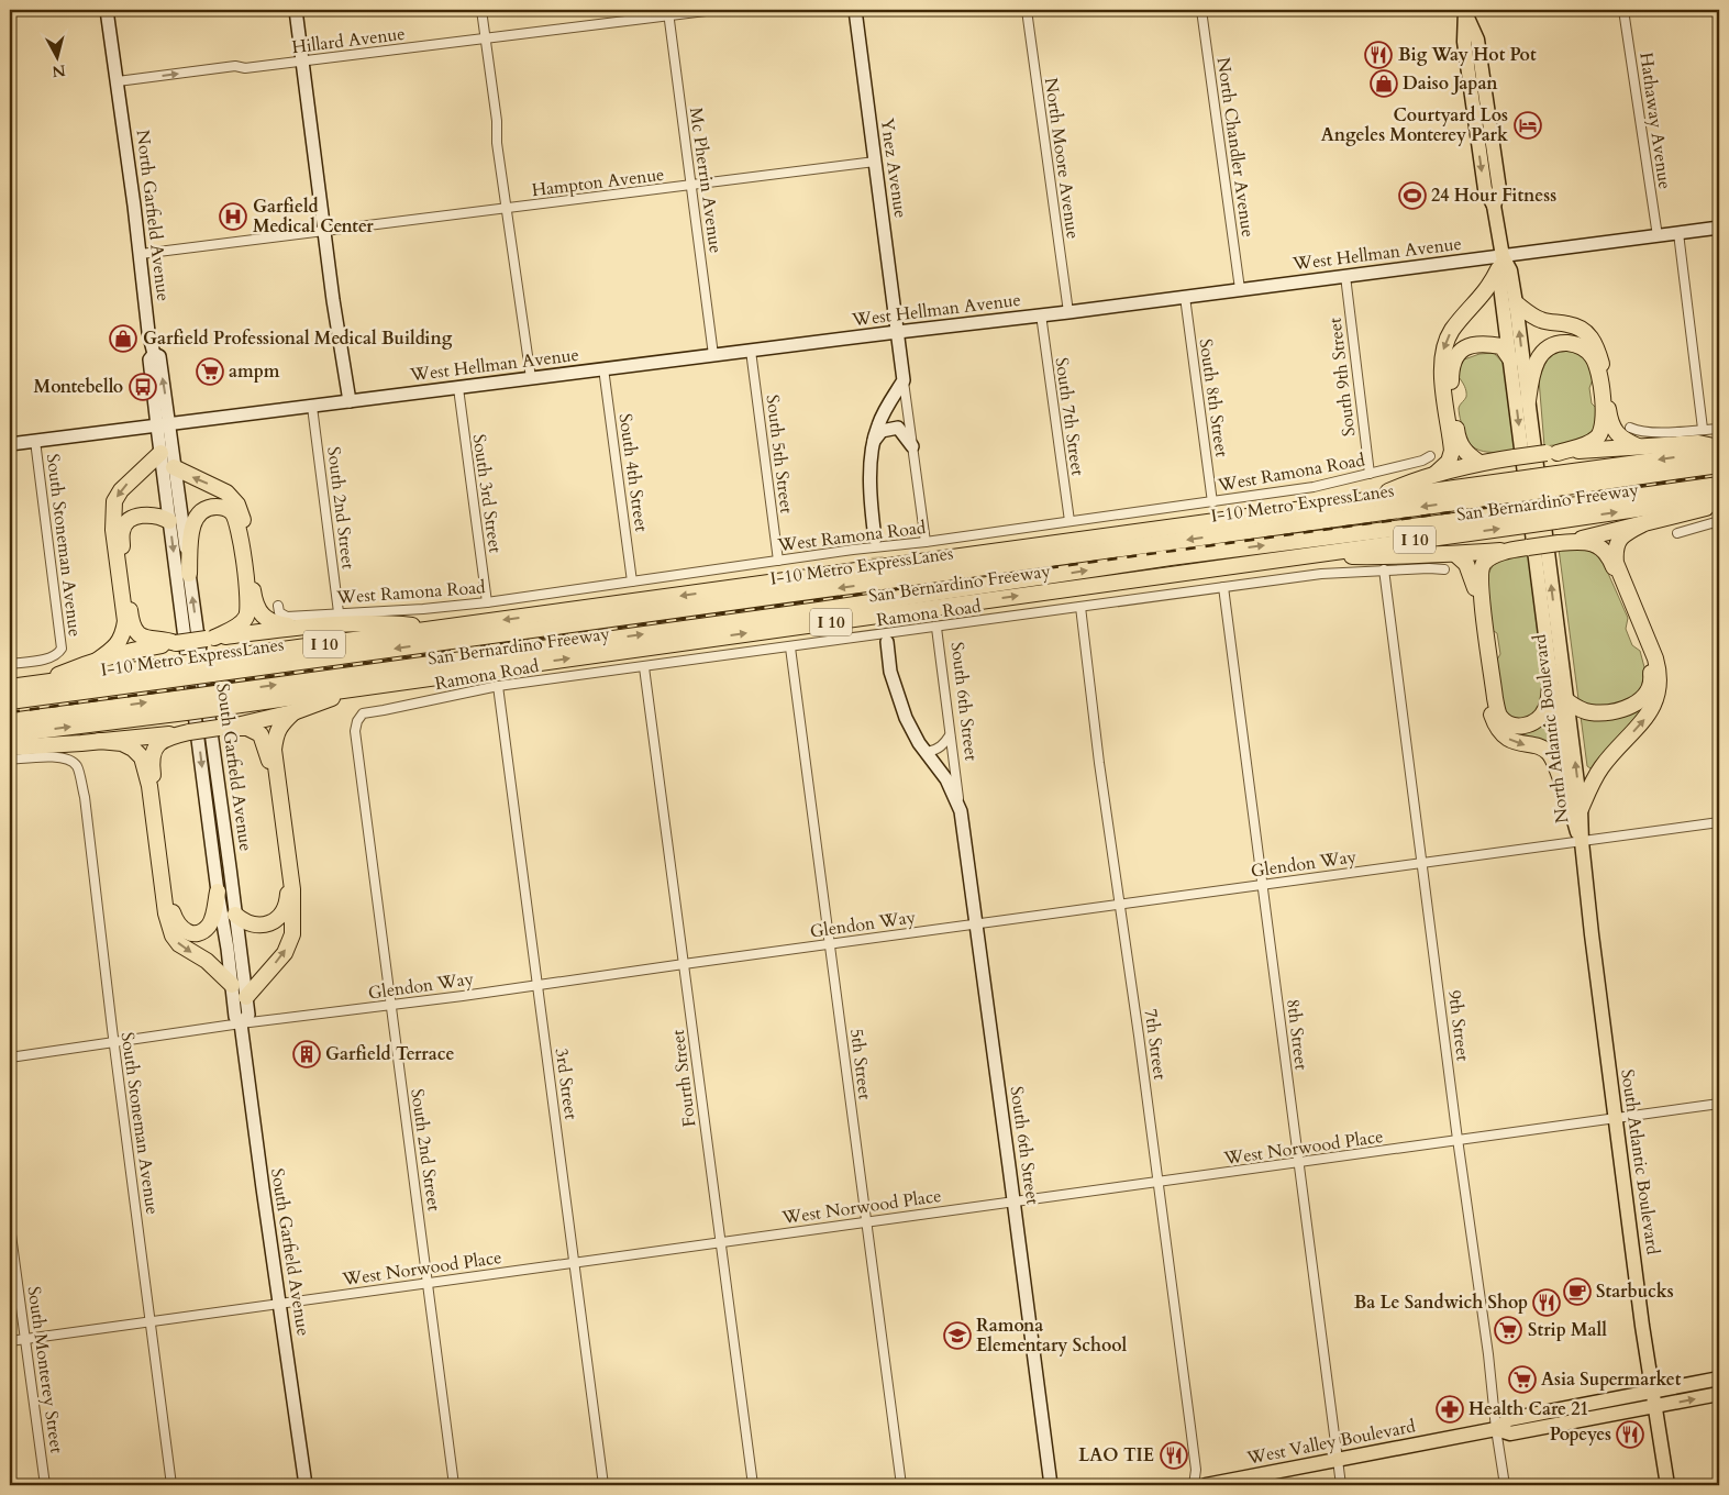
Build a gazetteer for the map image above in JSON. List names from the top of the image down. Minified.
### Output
{"streets":{"highway":["San Bernardino Freeway","I-10 Metro ExpressLanes","I 10"],"main road":["North Atlantic Boulevard","South Atlantic Boulevard","West Valley Boulevard"],"street":["Hillard Avenue","Hathaway Avenue","North Chandler Avenue","North Moore Avenue","Ynez Avenue","Mc Pherrin Avenue","Hampton Avenue","North Garfield Avenue","West Hellman Avenue","South 9th Street","South 8th Street","South 7th Street","South 5th Street","South 4th Street","West Ramona Road","South 3rd Street","South 2nd Street","South Stoneman Avenue","Ramona Road","South 6th Street","South Garfield Avenue","Glendon Way","9th Street","8th Street","7th Street","5th Street","Fourth Street","3rd Street","West Norwood Place","South Monterey Street"]},"crossings":[["Hillard Avenue","Mc Pherrin Avenue"],["Hillard Avenue","North Garfield Avenue"],["Hathaway Avenue","West Hellman Avenue"],["North Chandler Avenue","West Hellman Avenue"],["North Moore Avenue","West Hellman Avenue"],["Ynez Avenue","Hampton Avenue"],["Ynez Avenue","West Hellman Avenue"],["Mc Pherrin Avenue","Hampton Avenue"],["Mc Pherrin Avenue","West Hellman Avenue"],["North Garfield Avenue","West Hellman Avenue"],["North Garfield Avenue","South Garfield Avenue"],["West Hellman Avenue","South 9th Street"],["West Hellman Avenue","South 8th Street"],["West Hellman Avenue","South 7th Street"],["West Hellman Avenue","South 5th Street"],["West Hellman Avenue","South 4th Street"],["West Hellman Avenue","South 3rd Street"],["West Hellman Avenue","South 2nd Street"],["West Hellman Avenue","South Stoneman Avenue"],["West Hellman Avenue","North Atlantic Boulevard"],["West Hellman Avenue","South Garfield Avenue"],["South 9th Street","West Ramona Road"],["South 8th Street","West Ramona Road"],["South 7th Street","West Ramona Road"],["South 5th Street","West Ramona Road"],["South 4th Street","West Ramona Road"],["West Ramona Road","South 3rd Street"],["West Ramona Road","South 2nd Street"],["San Bernardino Freeway","I-10 Metro ExpressLanes"],["South 2nd Street","Ramona Road"],["South 2nd Street","Glendon Way"],["South 2nd Street","West Norwood Place"],["South Stoneman Avenue","Glendon Way"],["South Stoneman Avenue","West Norwood Place"],["Ramona Road","South 6th Street"],["Ramona Road","9th Street"],["Ramona Road","8th Street"],["Ramona Road","7th Street"],["Ramona Road","5th Street"],["Ramona Road","Fourth Street"],["Ramona Road","3rd Street"],["South 6th Street","Glendon Way"],["South 6th Street","West Norwood Place"],["North Atlantic Boulevard","Glendon Way"],["North Atlantic Boulevard","South Atlantic Boulevard"],["South Garfield Avenue","Glendon Way"],["South Garfield Avenue","West Norwood Place"],["Glendon Way","9th Street"],["Glendon Way","8th Street"],["Glendon Way","7th Street"],["Glendon Way","5th Street"],["Glendon Way","Fourth Street"],["Glendon Way","3rd Street"],["Glendon Way","South Atlantic Boulevard"],["9th Street","West Norwood Place"],["9th Street","West Valley Boulevard"],["8th Street","West Norwood Place"],["8th Street","West Valley Boulevard"],["7th Street","West Norwood Place"],["5th Street","West Norwood Place"],["Fourth Street","West Norwood Place"],["3rd Street","West Norwood Place"],["West Norwood Place","South Atlantic Boulevard"],["West Norwood Place","South Monterey Street"],["South Atlantic Boulevard","West Valley Boulevard"]],"places":{"restaurant":["Big Way Hot Pot","Ba Le Sandwich Shop","Popeyes","LAO TIE"],"shop":["Daiso Japan","Garfield Professional Medical Building"],"hotel":["Courtyard Los Angeles Monterey Park"],"sports":["24 Hour Fitness"],"hospital":["Garfield Medical Center"],"supermarket":["ampm","Strip Mall","Asia Supermarket"],"bus stop":["Montebello"],"building":["Garfield Terrace"],"cafe":["Starbucks"],"school or university":["Ramona Elementary School"],"pharmacy":["Health Care 21"]},"north":"bottom"}
